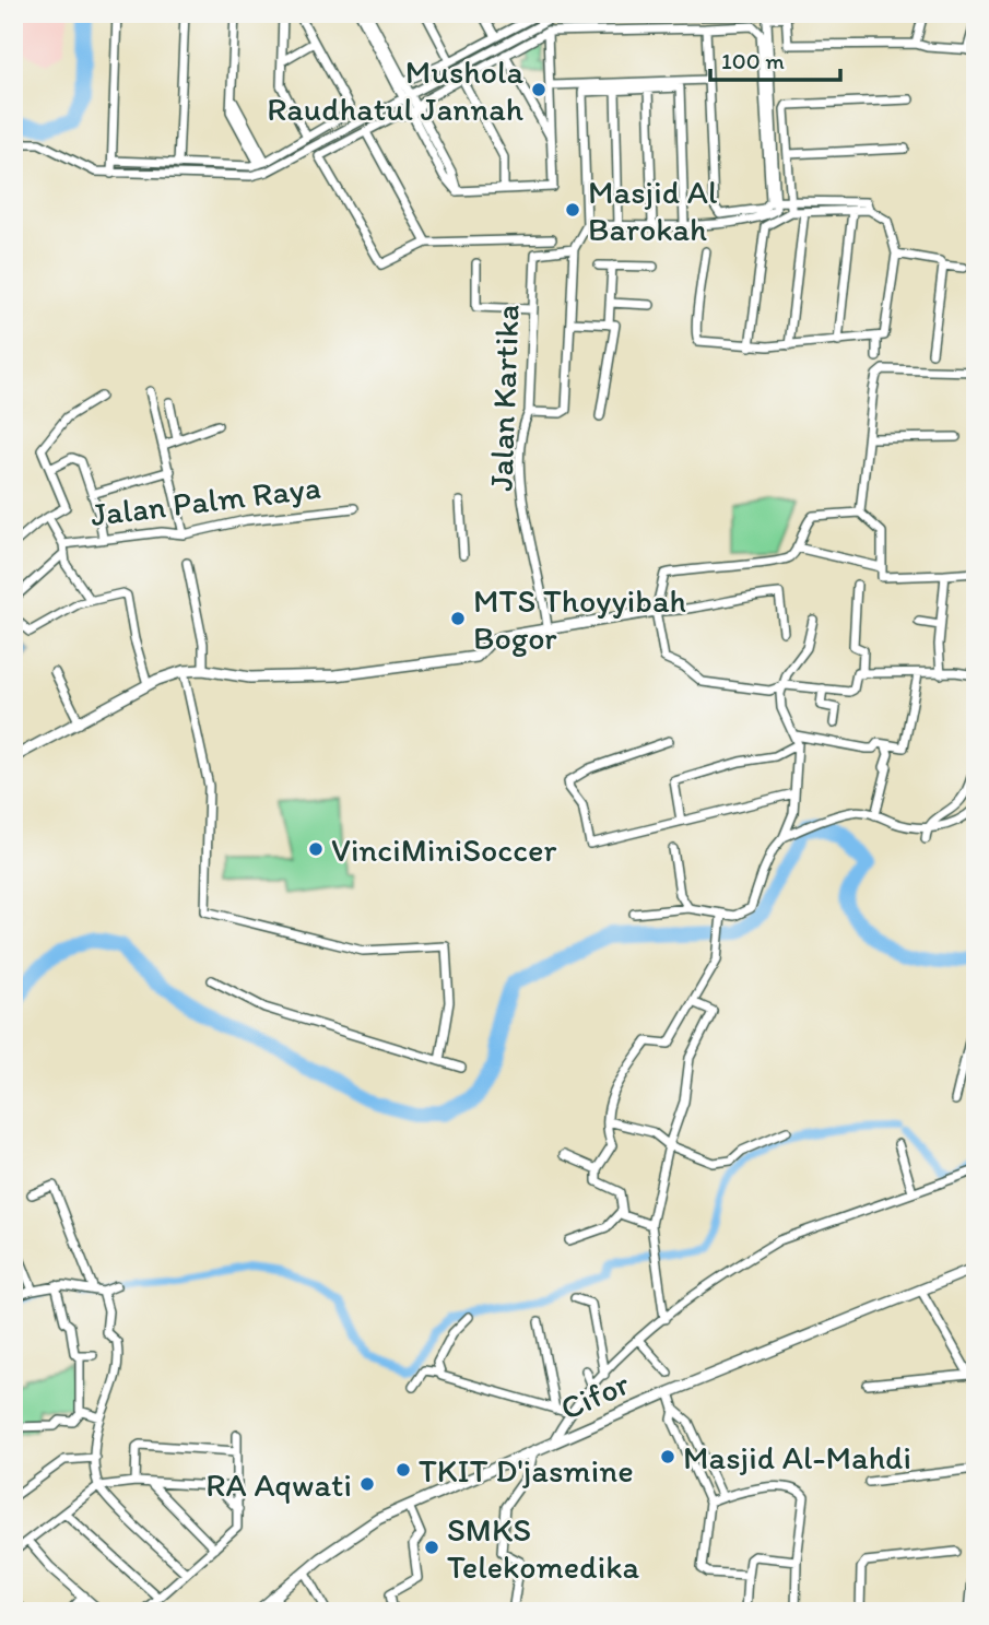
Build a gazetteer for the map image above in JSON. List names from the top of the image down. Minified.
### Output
{"streets":{"street":["Jalan Kartika","Jalan Palm Raya","Cifor"]},"places":["Mushola Raudhatul Jannah","Masjid Al Barokah","MTS Thoyyibah Bogor","VinciMiniSoccer","Masjid Al-Mahdi","TKIT D'jasmine","RA Aqwati","SMKS Telekomedika"],"scale_bar":"100 m"}
